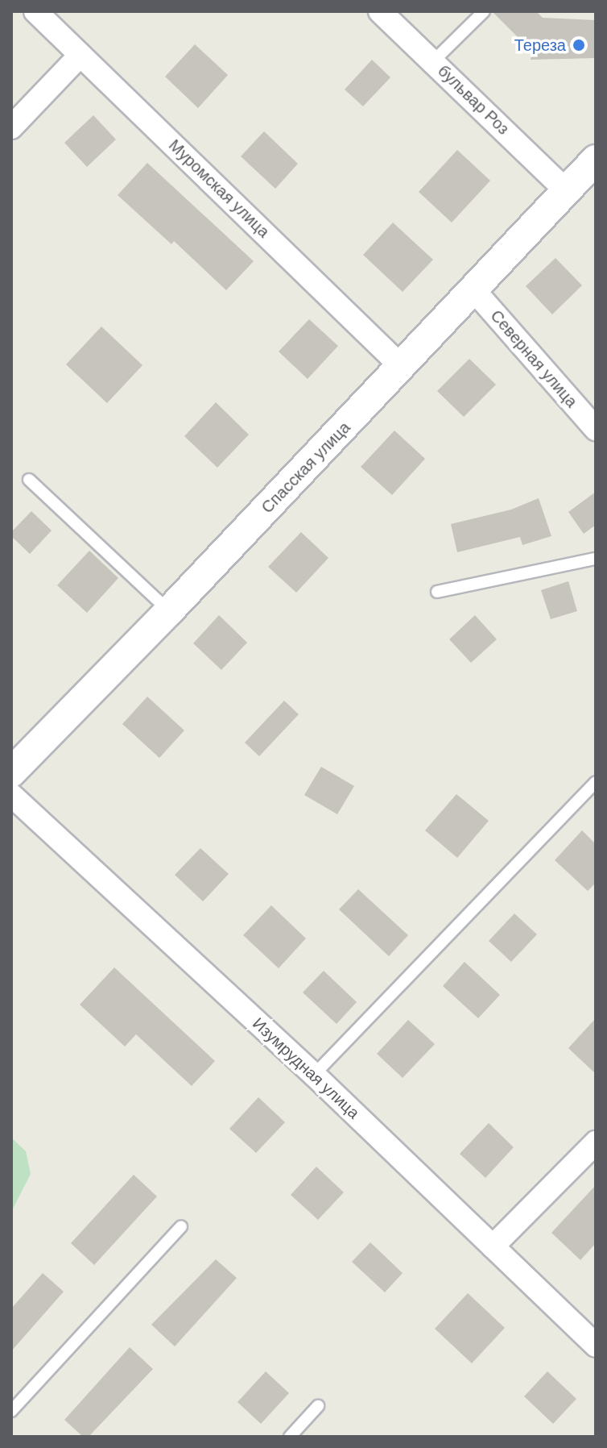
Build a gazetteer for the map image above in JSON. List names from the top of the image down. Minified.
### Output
{"streets":{"street":["бульвар Роз","Муромская улица","Северная улица","Спасская улица","Изумрудная улица"]},"crossings":[["бульвар Роз","Спасская улица"],["Муромская улица","Спасская улица"],["Северная улица","Спасская улица"]],"places":["Тереза"]}
